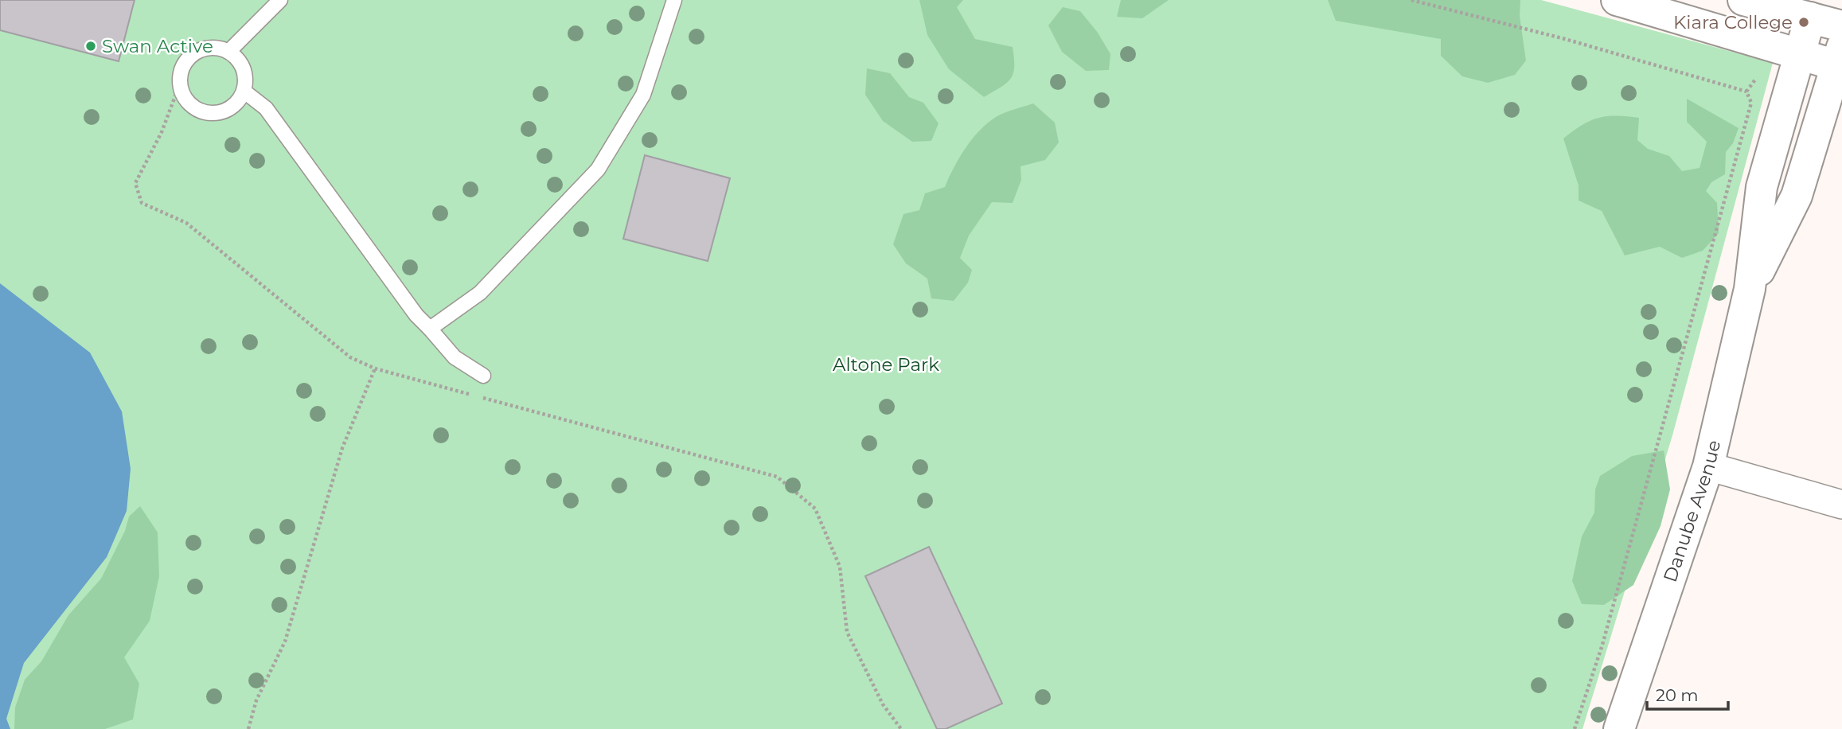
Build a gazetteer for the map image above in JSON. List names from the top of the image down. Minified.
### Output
{"streets":{"street":["Danube Avenue"]},"parks":["Altone Park"],"places":["Kiara College","Swan Active"],"scale_bar":"20 m"}
